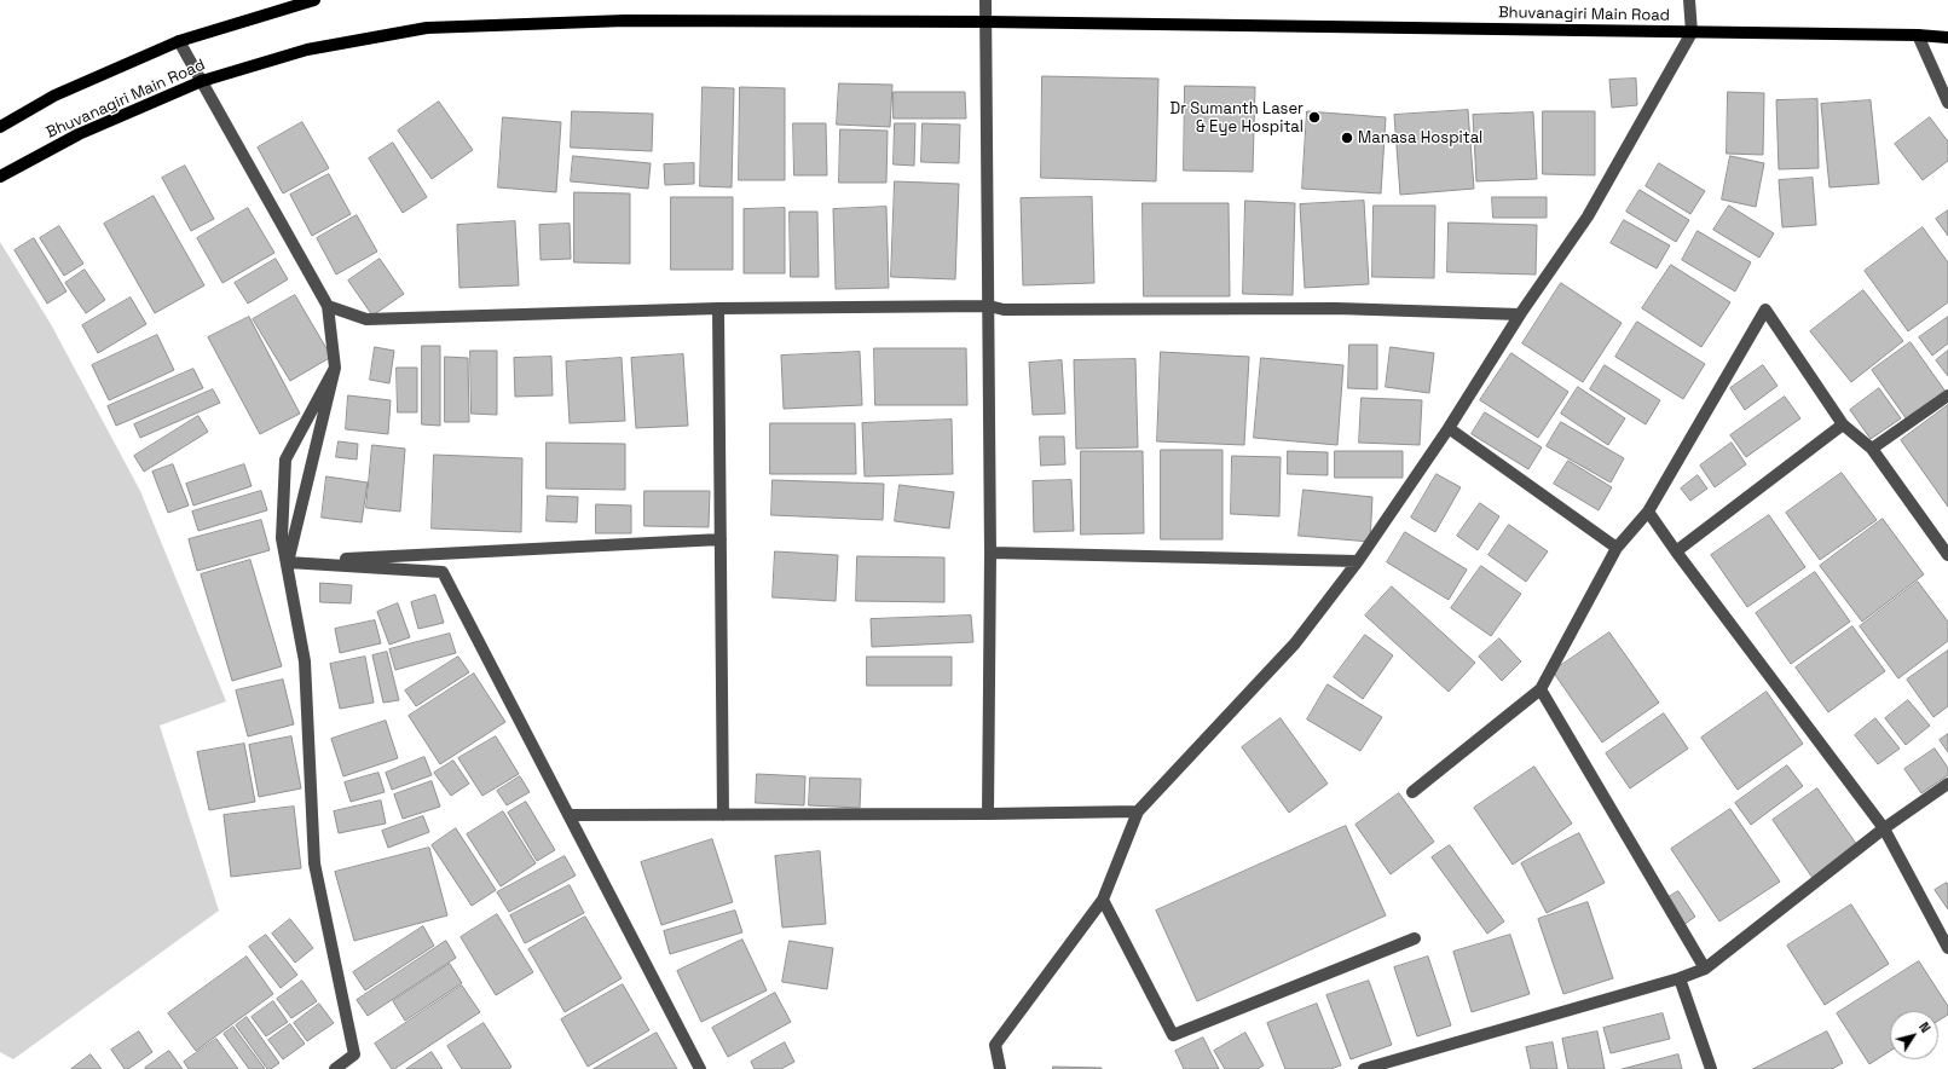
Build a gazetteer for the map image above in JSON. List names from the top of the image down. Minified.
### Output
{"streets":{"main road":["Bhuvanagiri Main Road"]},"places":["Dr Sumanth Laser & Eye Hospital","Manasa Hospital"],"north":"top right"}
